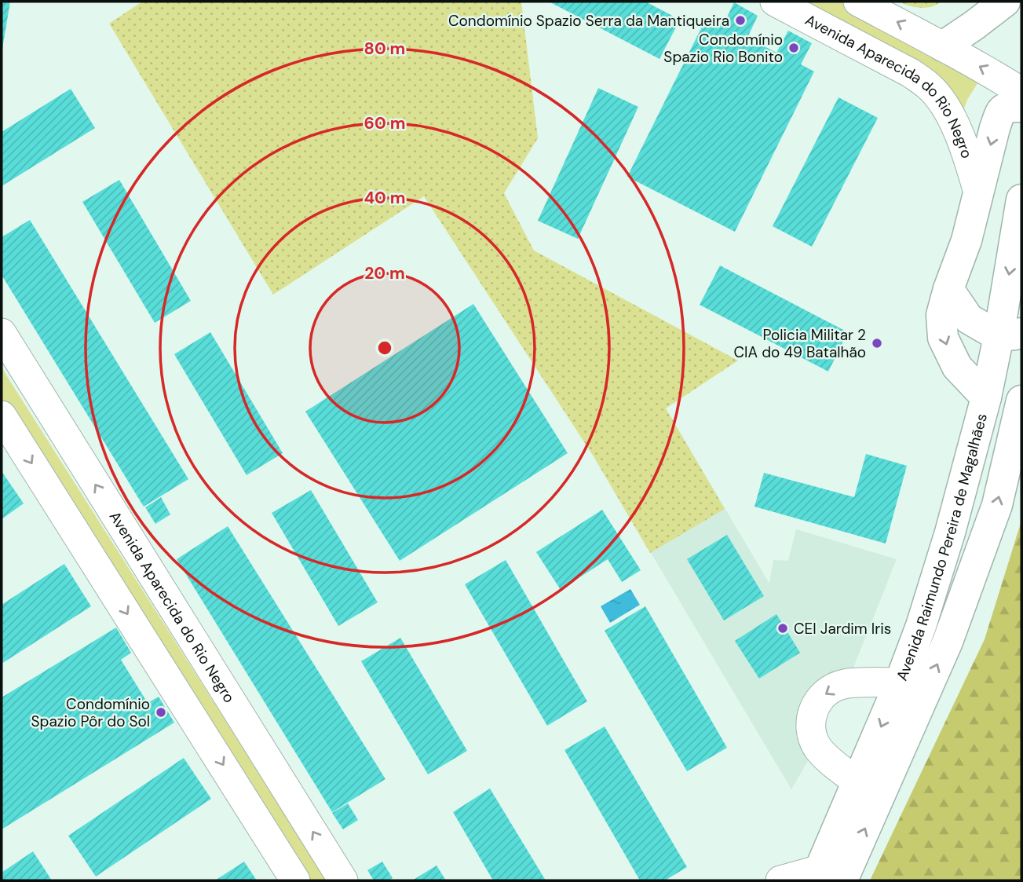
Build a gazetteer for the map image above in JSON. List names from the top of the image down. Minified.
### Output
{"streets":{"main road":["Avenida Raimundo Pereira de Magalhães"],"street":["Avenida Aparecida do Rio Negro"]},"places":["Condomínio Spazio Serra da Mantiqueira","Condomínio Spazio Rio Bonito","Policia Militar 2 CIA do 49 Batalhão","CEI Jardim Iris","Condomínio Spazio Pôr do Sol"],"rings":["80 m","60 m","40 m","20 m"]}
